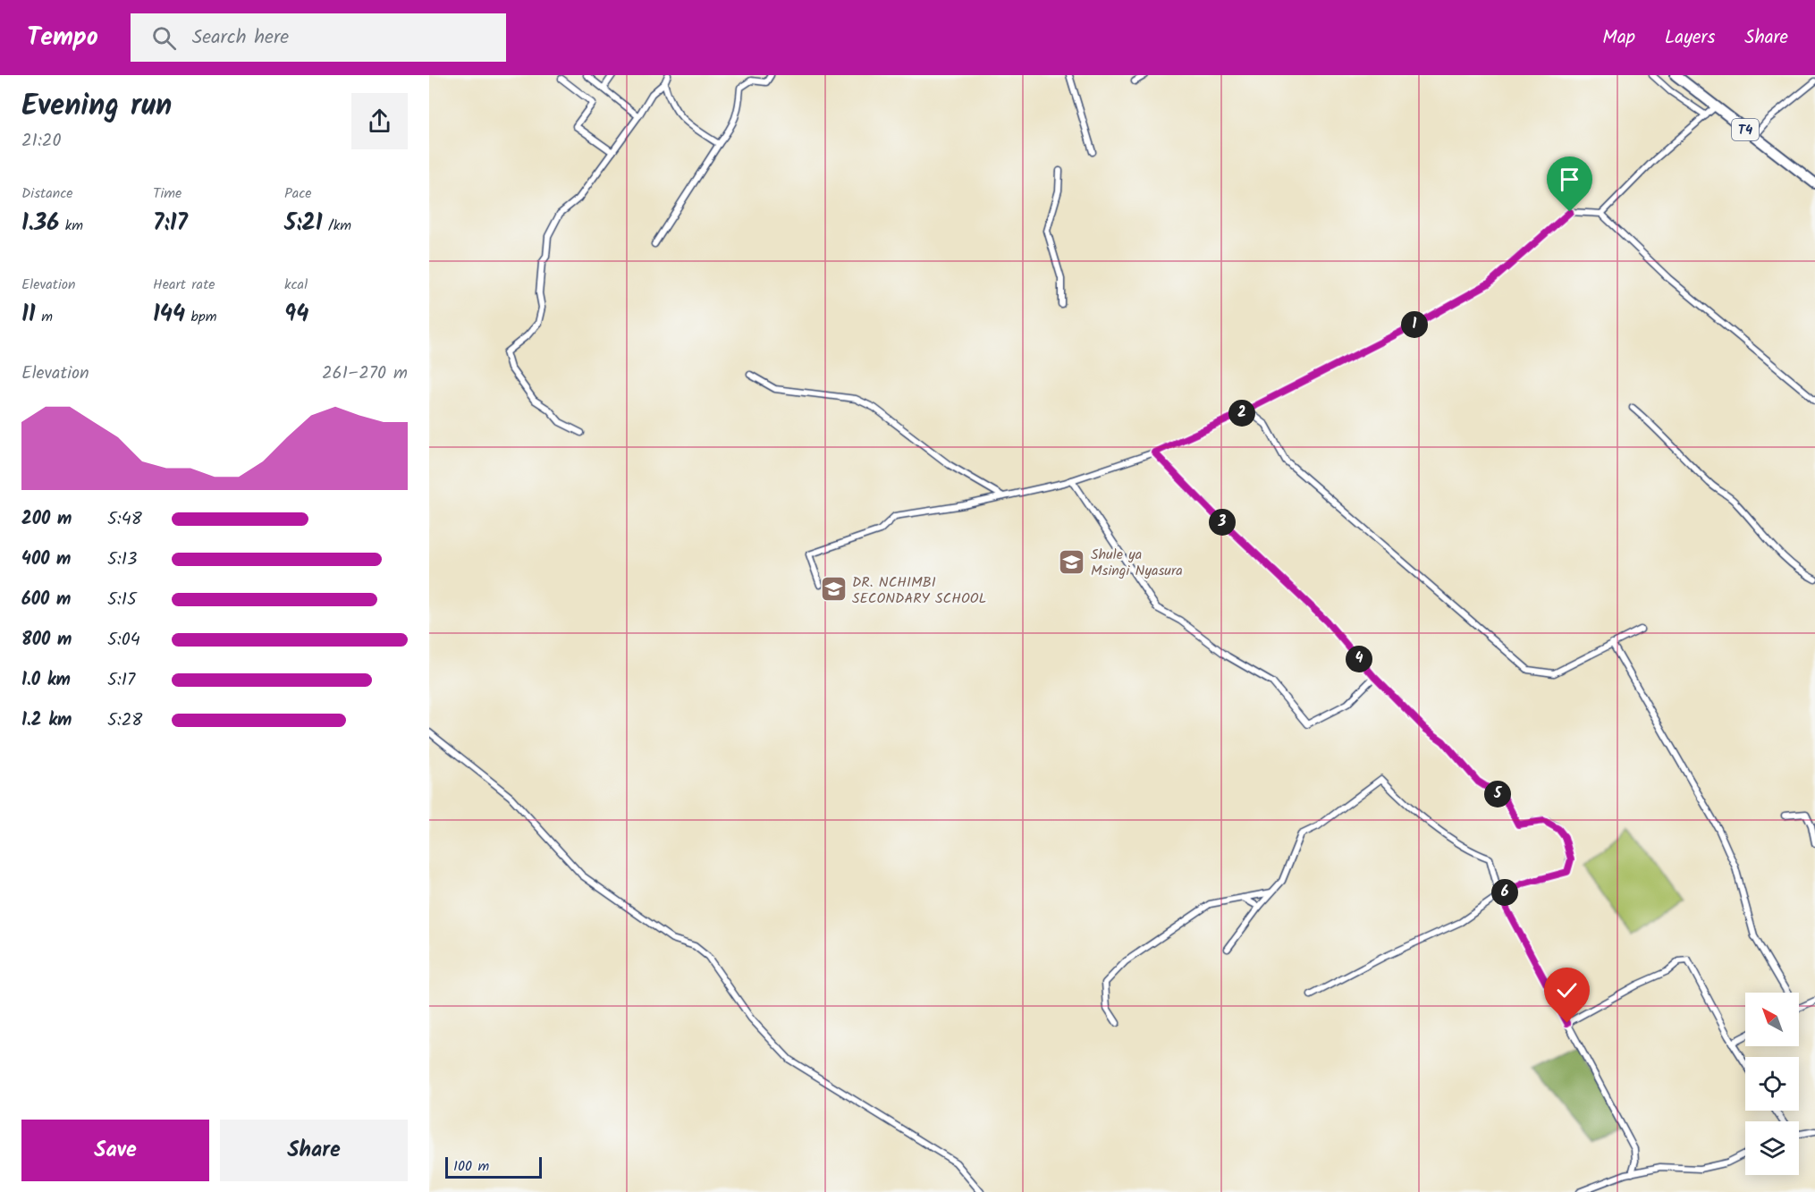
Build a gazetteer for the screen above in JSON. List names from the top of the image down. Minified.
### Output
{"streets":{"highway":["T4"]},"places":{"school or university":["Shule ya Msingi Nyasura","DR. NCHIMBI SECONDARY SCHOOL"]},"scale_bar":"100 m","north":"top left","page":{"header":"Tempo","search":"Search here","nav":["Map","Layers","Share"],"heading":["Evening run","21:20"],"stats":[["Distance","1.36 km"],["Time","7:17"],["Pace","5:21 /km"],["Elevation","11 m"],["Heart rate","144 bpm"],["kcal","94"]],"pins":["1","2","3","4","5","6"],"chart":["Elevation","261–270 m"],"list":[{"name":"200 m","note":"5:48"},{"name":"400 m","note":"5:13"},{"name":"600 m","note":"5:15"},{"name":"800 m","note":"5:04"},{"name":"1.0 km","note":"5:17"},{"name":"1.2 km","note":"5:28"}],"buttons":["Save","Share"],"scale":"100 m"}}
